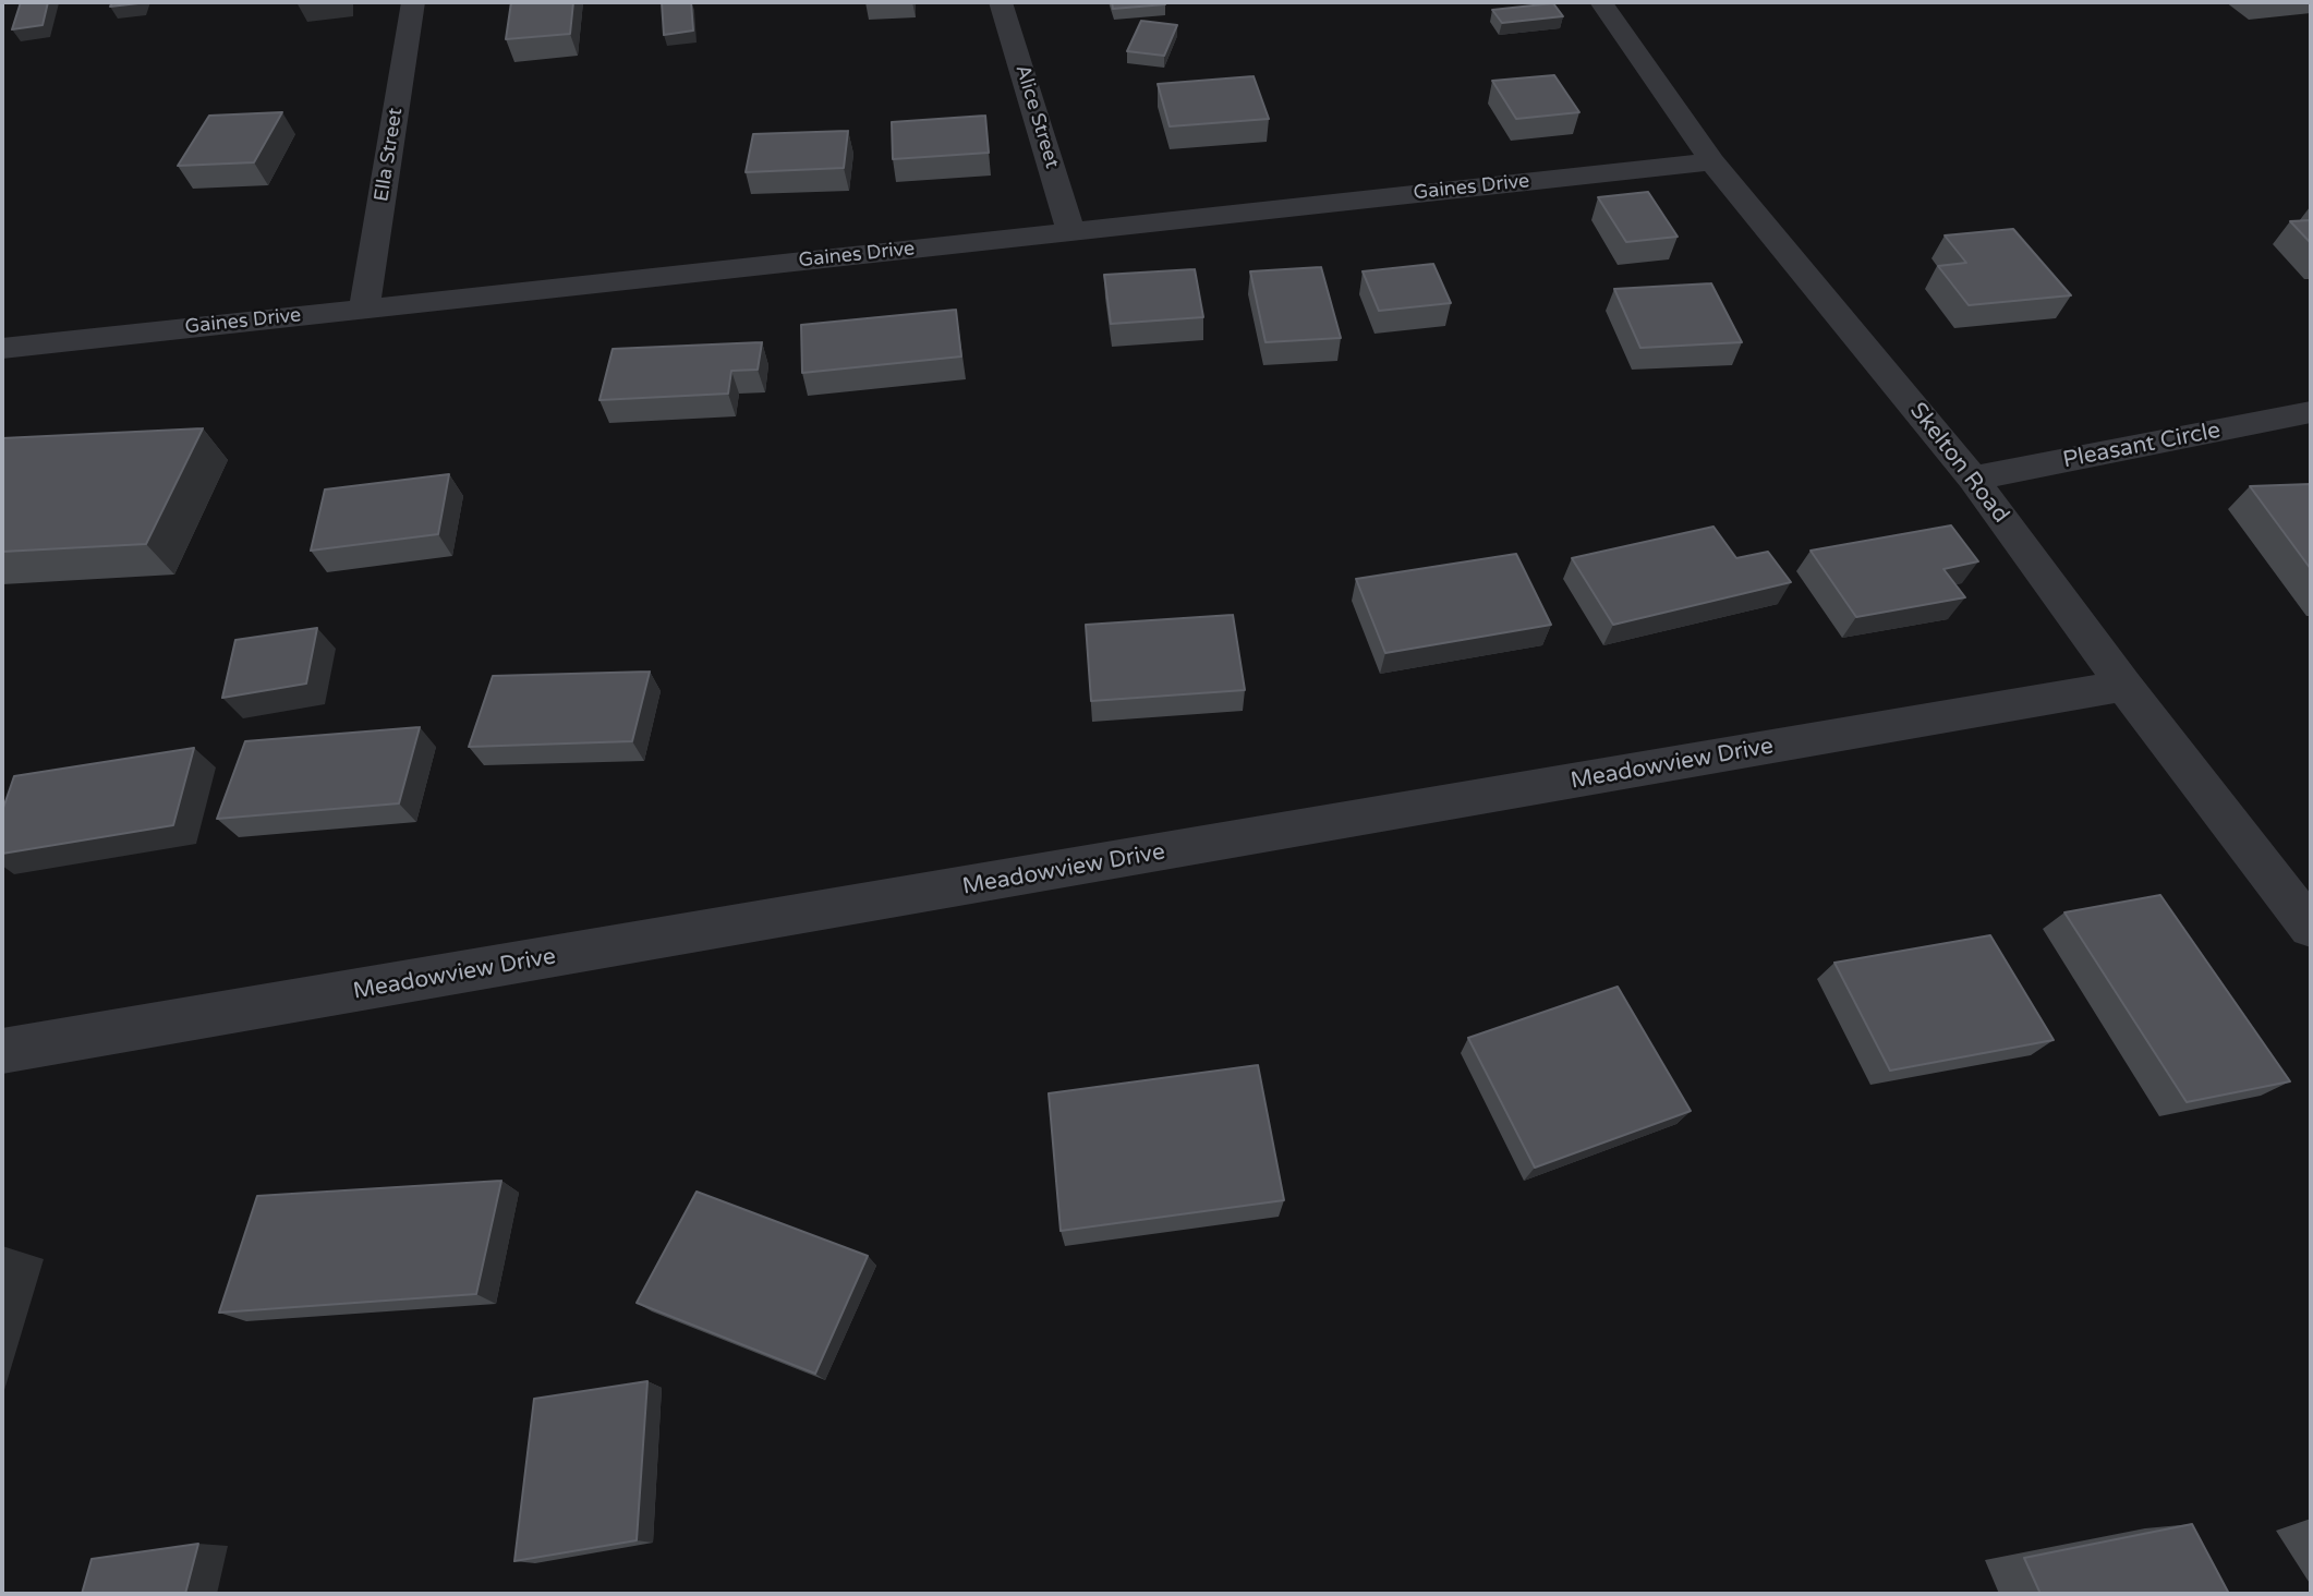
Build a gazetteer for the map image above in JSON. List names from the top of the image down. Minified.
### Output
{"streets":{"street":["Alice Street","Ella Street","Gaines Drive","Pleasant Circle","Skelton Road","Meadowview Drive"]},"crossings":[["Alice Street","Gaines Drive"],["Ella Street","Gaines Drive"],["Gaines Drive","Skelton Road"],["Pleasant Circle","Skelton Road"],["Skelton Road","Meadowview Drive"]]}
